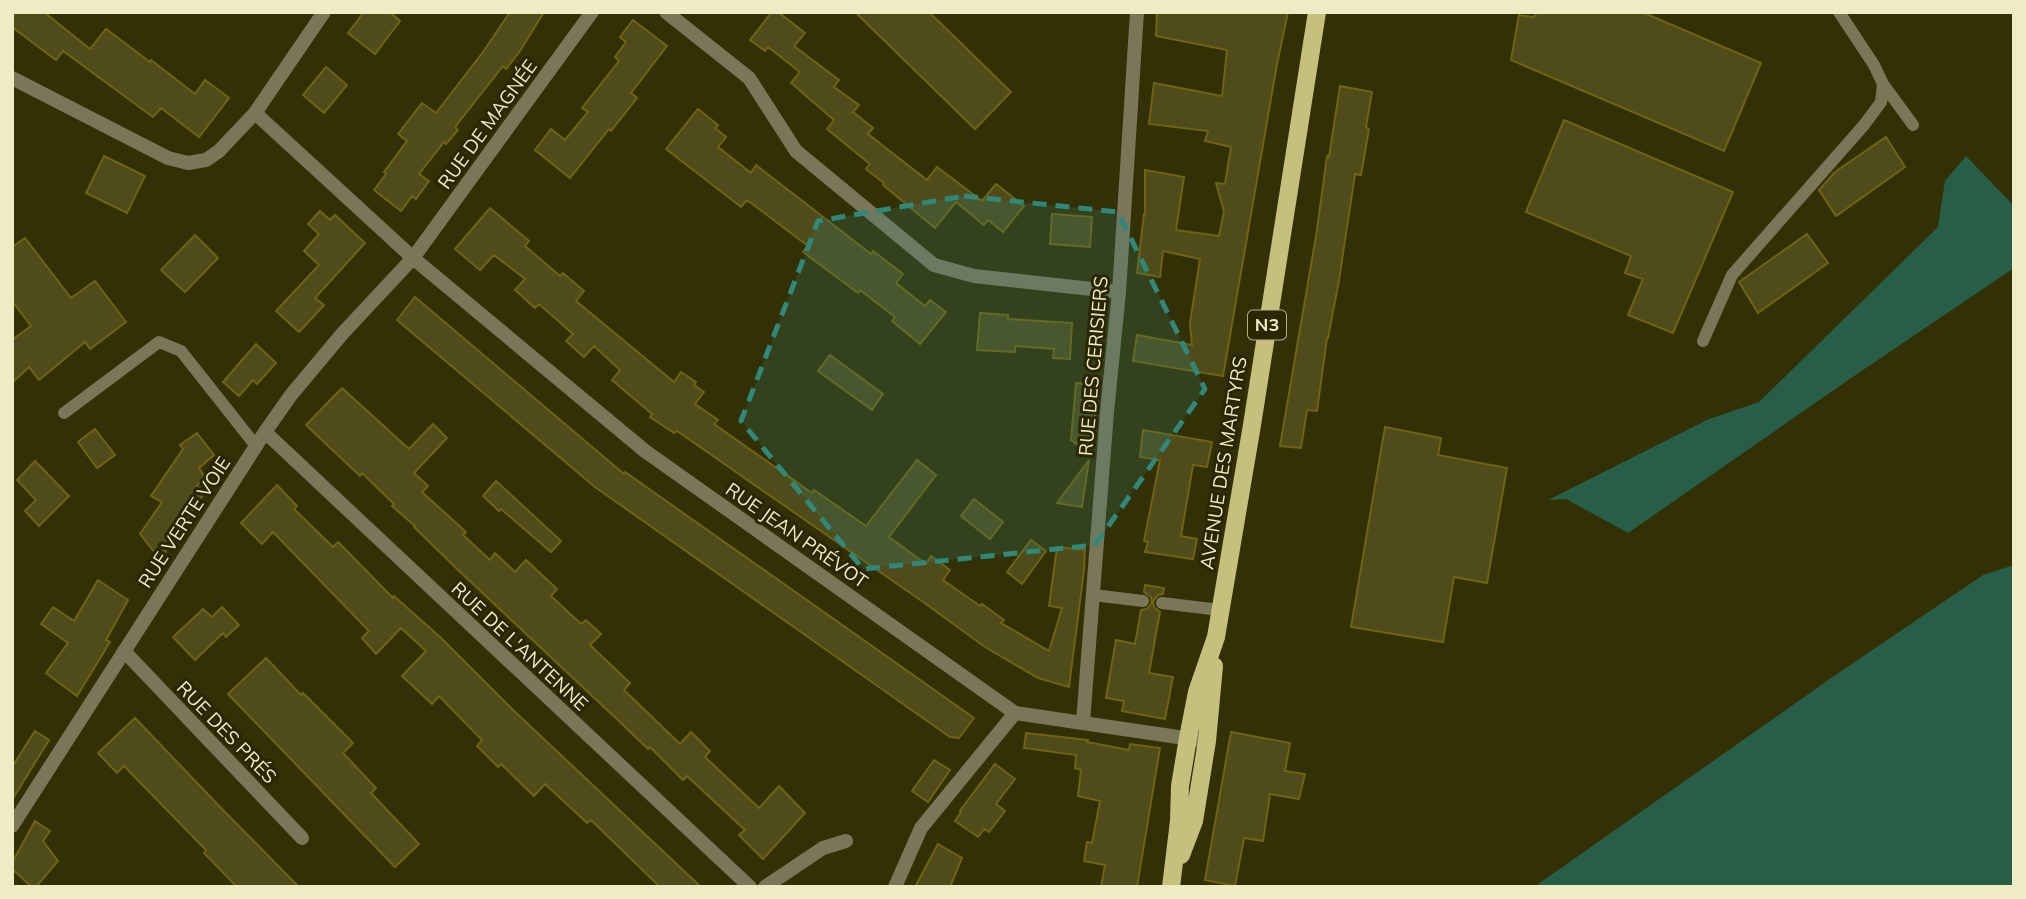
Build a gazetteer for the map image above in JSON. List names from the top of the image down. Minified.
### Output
{"streets":{"main road":["N3","AVENUE DES MARTYRS"],"street":["RUE DE MAGNÉE","RUE DES CERISIERS","RUE VERTE VOIE","RUE JEAN PRÉVOT","RUE DE L'ANTENNE","RUE DES PRÉS"]},"crossings":[["RUE DE MAGNÉE","RUE VERTE VOIE"],["RUE DE MAGNÉE","RUE JEAN PRÉVOT"],["RUE DES CERISIERS","RUE JEAN PRÉVOT"],["AVENUE DES MARTYRS","RUE JEAN PRÉVOT"],["RUE VERTE VOIE","RUE JEAN PRÉVOT"],["RUE VERTE VOIE","RUE DE L'ANTENNE"],["RUE VERTE VOIE","RUE DES PRÉS"]]}
